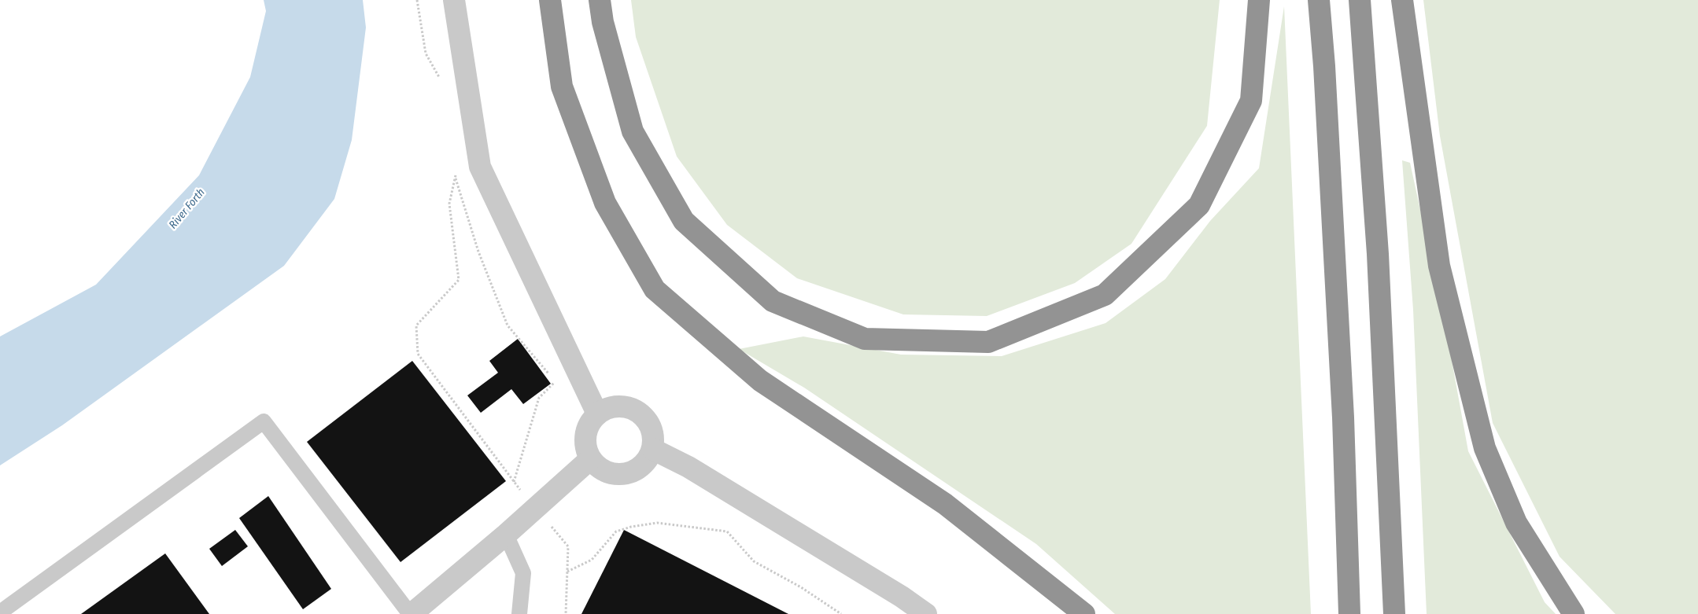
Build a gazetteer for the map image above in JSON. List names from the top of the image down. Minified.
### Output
{"water":["River Forth"]}
